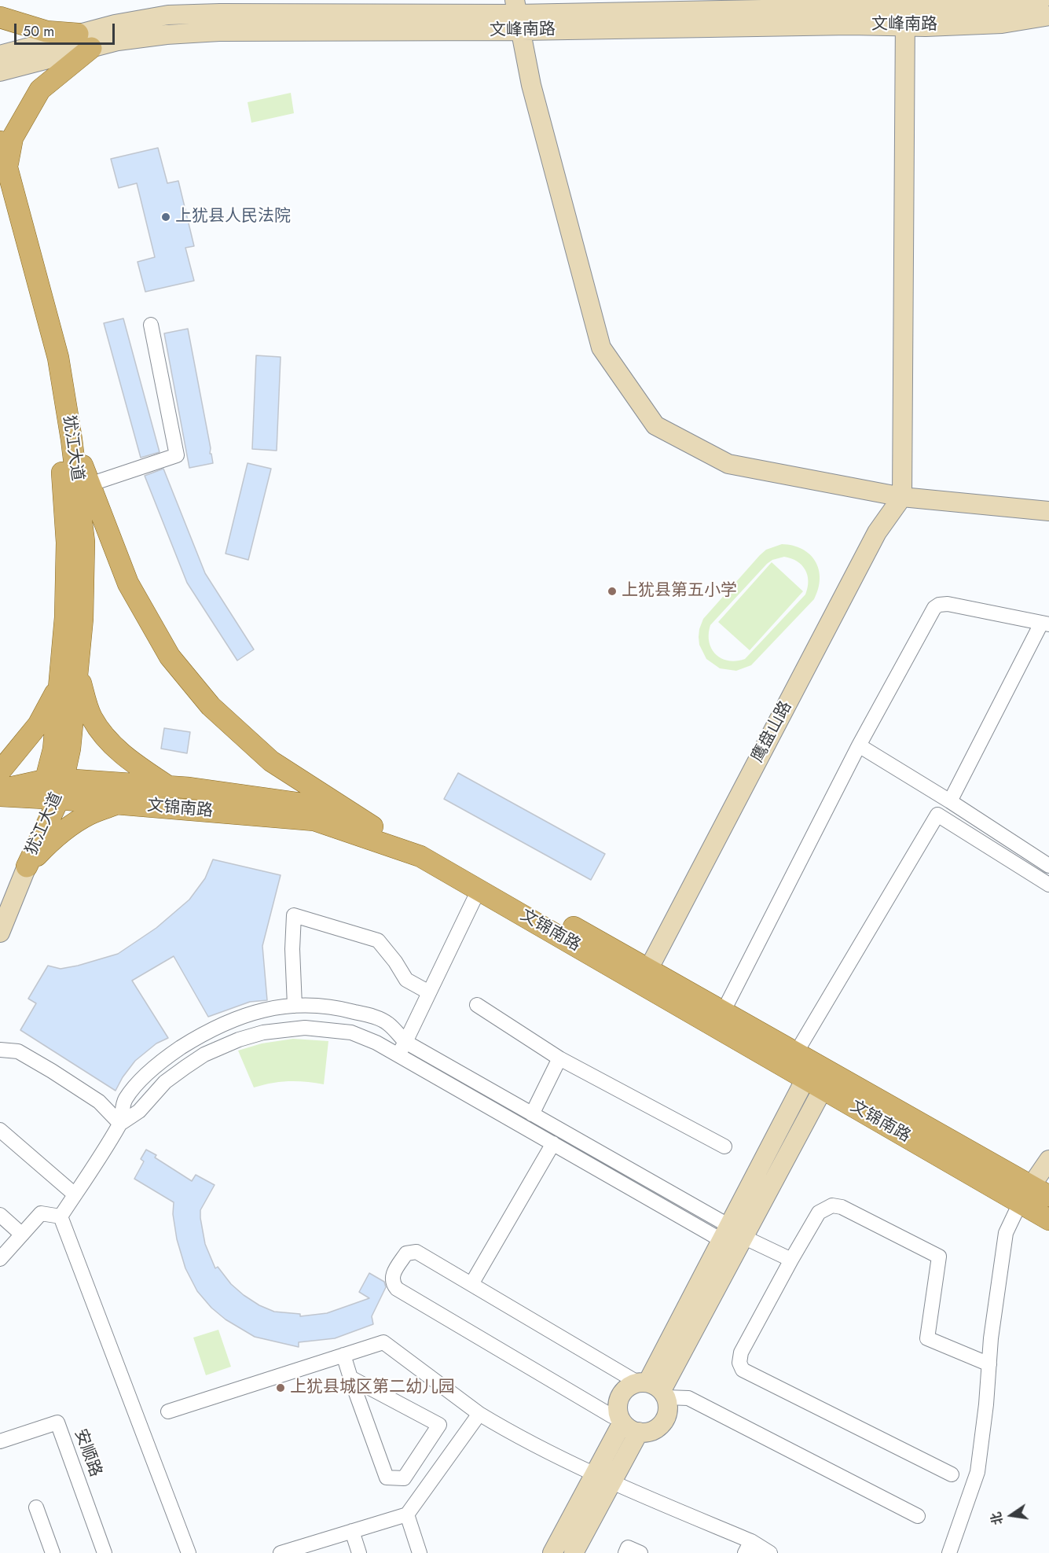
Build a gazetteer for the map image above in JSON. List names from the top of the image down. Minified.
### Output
{"streets":{"main road":["犹江大道","文锦南路"],"street":["文峰南路","鹰盘山路","安顺路"]},"crossings":[["犹江大道","文锦南路"],["鹰盘山路","文锦南路"]],"places":["上犹县人民法院","上犹县第五小学","上犹县城区第二幼儿园"],"scale_bar":"50 m","north":"left"}
